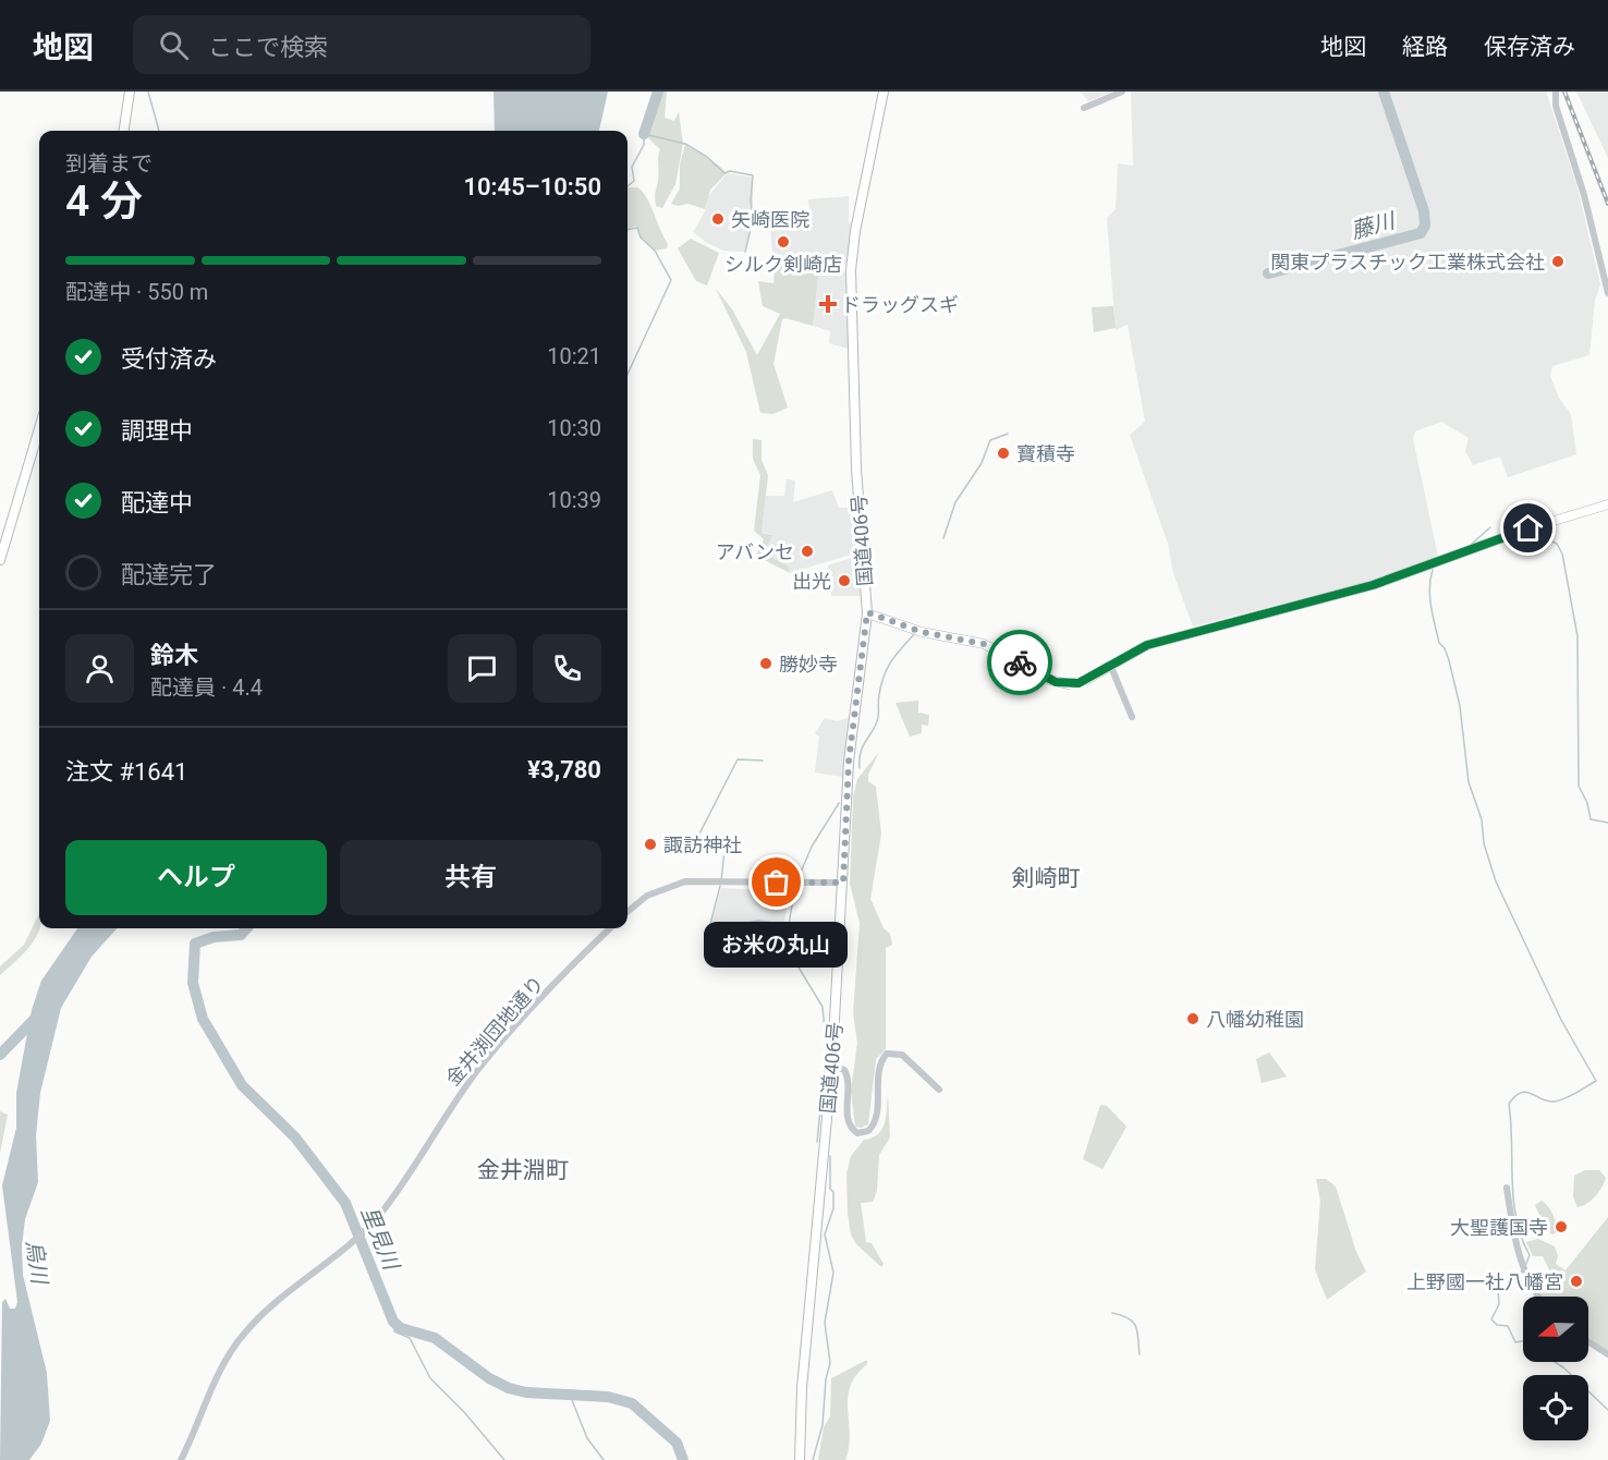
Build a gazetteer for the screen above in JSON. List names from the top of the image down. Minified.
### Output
{"streets":{"main road":["国道406号"],"street":["金井渕団地通り"]},"districts":["剣崎町","金井淵町"],"water":["藤川","里見川","烏川"],"places":{"other":["矢崎医院","シルク剣崎店","関東プラスチック工業株式会社","寶積寺","アバンセ","出光","勝妙寺","諏訪神社","お米の丸山","八幡幼稚園","大聖護国寺","上野國一社八幡宮"],"health":["ドラッグスギ"]},"north":"left","page":{"header":"地図","search":"ここで検索","nav":["地図","経路","保存済み"],"heading":["4 分","到着まで","10:45–10:50"],"panel":["鈴木","配達員 · 4.4","注文 #1641","¥3,780"],"bar":"配達中 · 550 m","list":[["受付済み","10:21"],["調理中","10:30"],["配達中","10:39"],"配達完了"],"buttons":["ヘルプ","共有"],"bubble":"お米の丸山"}}
